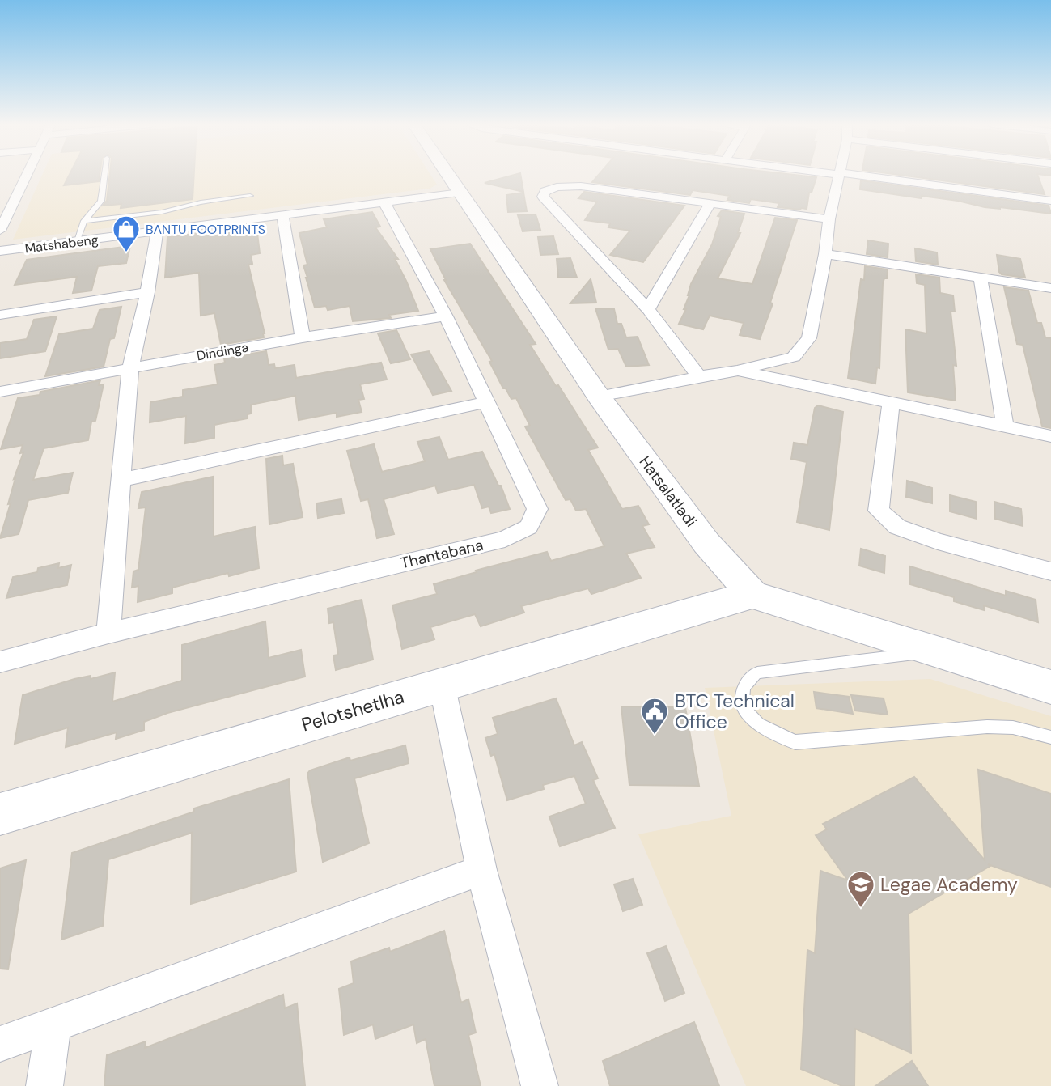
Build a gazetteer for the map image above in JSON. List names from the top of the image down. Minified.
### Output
{"streets":{"street":["Matshabeng","Dindinga","Hatsalatladi","Thantabana","Pelotshetlha"]},"crossings":[["Matshabeng","Hatsalatladi"],["Matshabeng","Thantabana"],["Dindinga","Thantabana"],["Hatsalatladi","Pelotshetlha"]],"places":{"shop":["BANTU FOOTPRINTS"],"public building":["BTC Technical Office"],"school or university":["Legae Academy"]}}
